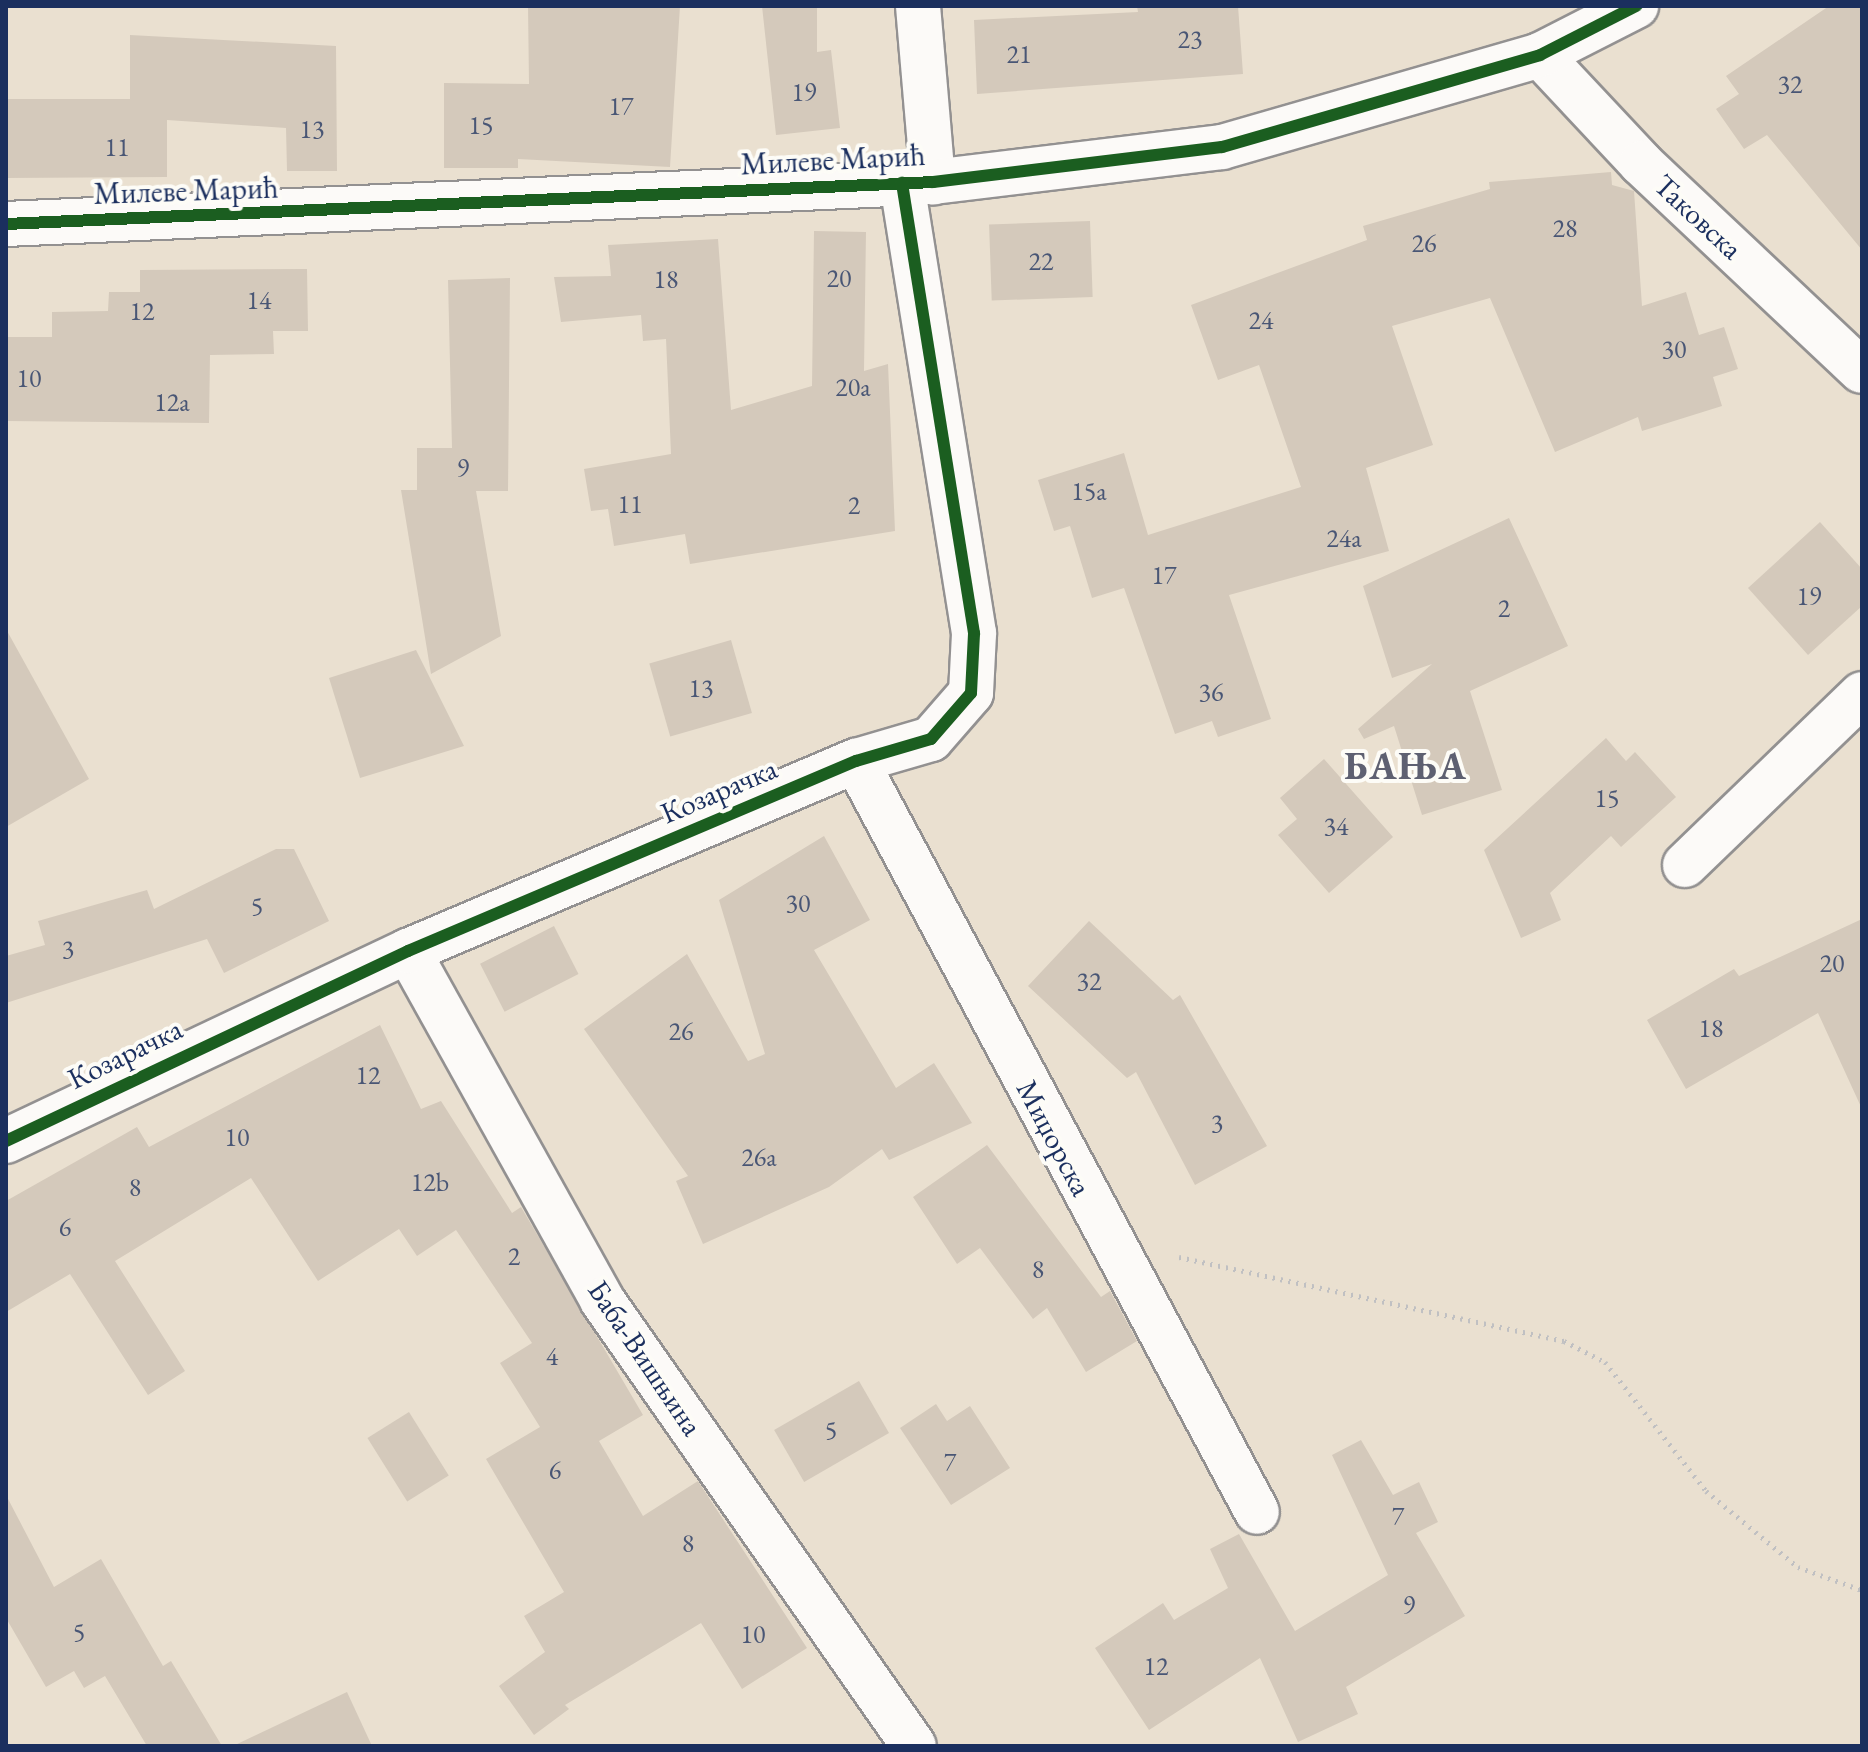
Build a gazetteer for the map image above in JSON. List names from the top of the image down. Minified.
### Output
{"streets":{"street":["Милеве Марић","Таковска","Козарачка","Миџорска","Баба-Вишњина"]},"crossings":[["Милеве Марић","Таковска"],["Милеве Марић","Козарачка"],["Козарачка","Миџорска"],["Козарачка","Баба-Вишњина"]],"districts":["БАЊА"],"house_numbers":["23","21","32","19","17","15","13","11","28","26","22","20","18","14","12","24","30","10","20a","12a","9","15a","11","2","24a","17","19","2","13","36","15","34","30","5","3","20","32","18","26","12","3","10","26a","12b","8","6","2","8","4","5","7","6","7","8","9","5","10","12"]}
